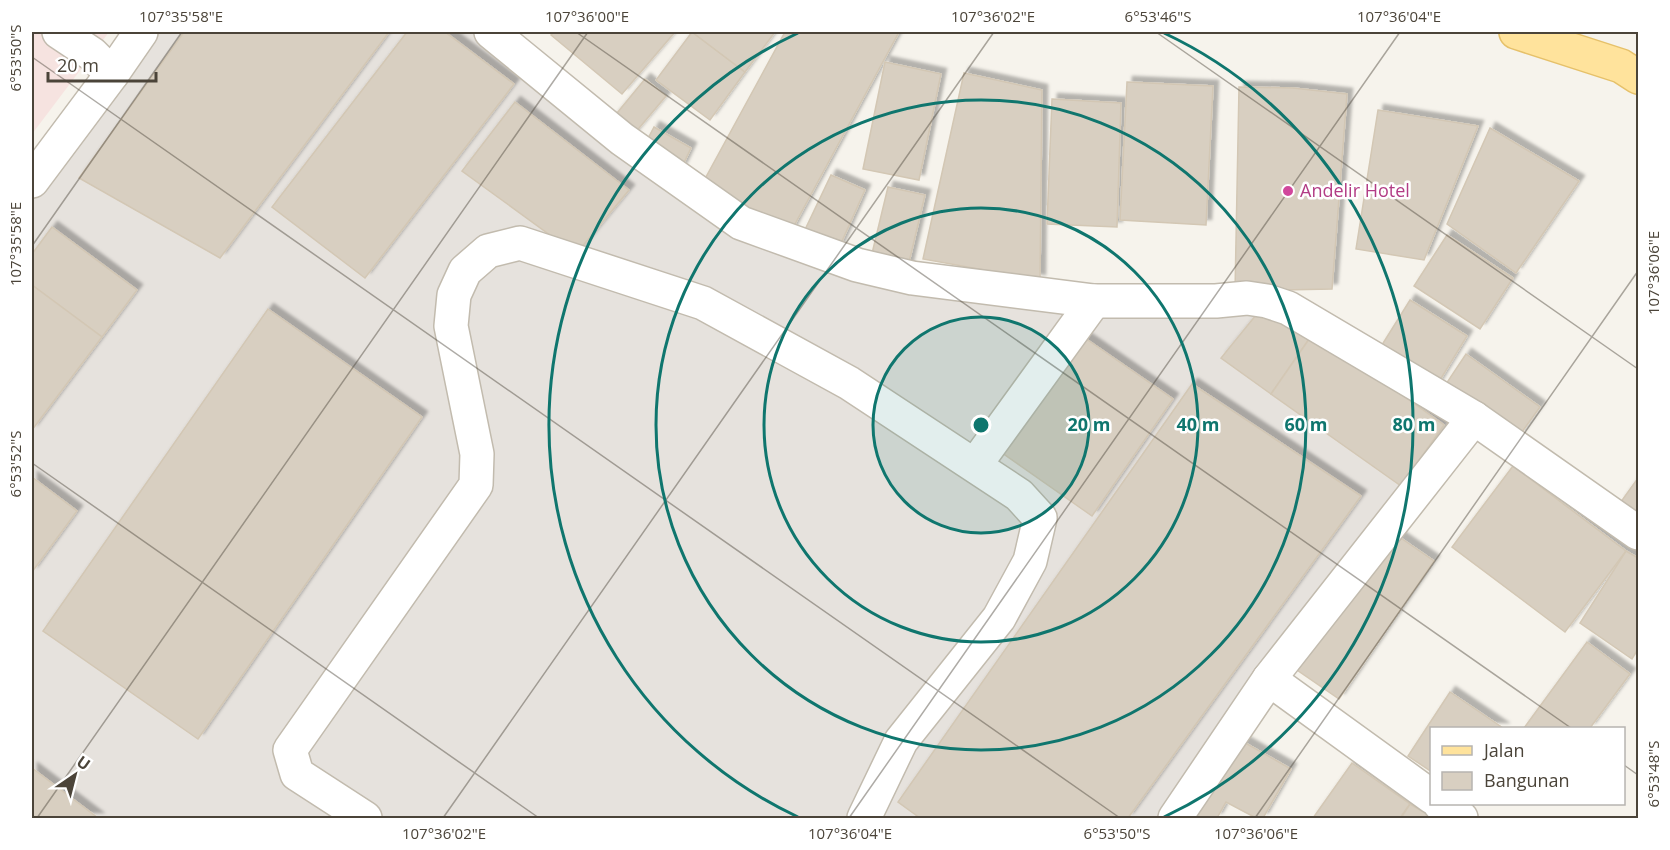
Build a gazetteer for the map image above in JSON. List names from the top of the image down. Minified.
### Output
{"places":["Andelir Hotel"],"legend":["Jalan","Bangunan"],"scale_bar":"20 m","north":"top right","coordinates":["107°35'58\"E","107°36'00\"E","107°36'02\"E","6°53'46\"S","107°36'04\"E","6°53'50\"S","107°36'06\"E","6°53'52\"S","6°53'48\"S"],"rings":["20 m","40 m","60 m","80 m"]}
